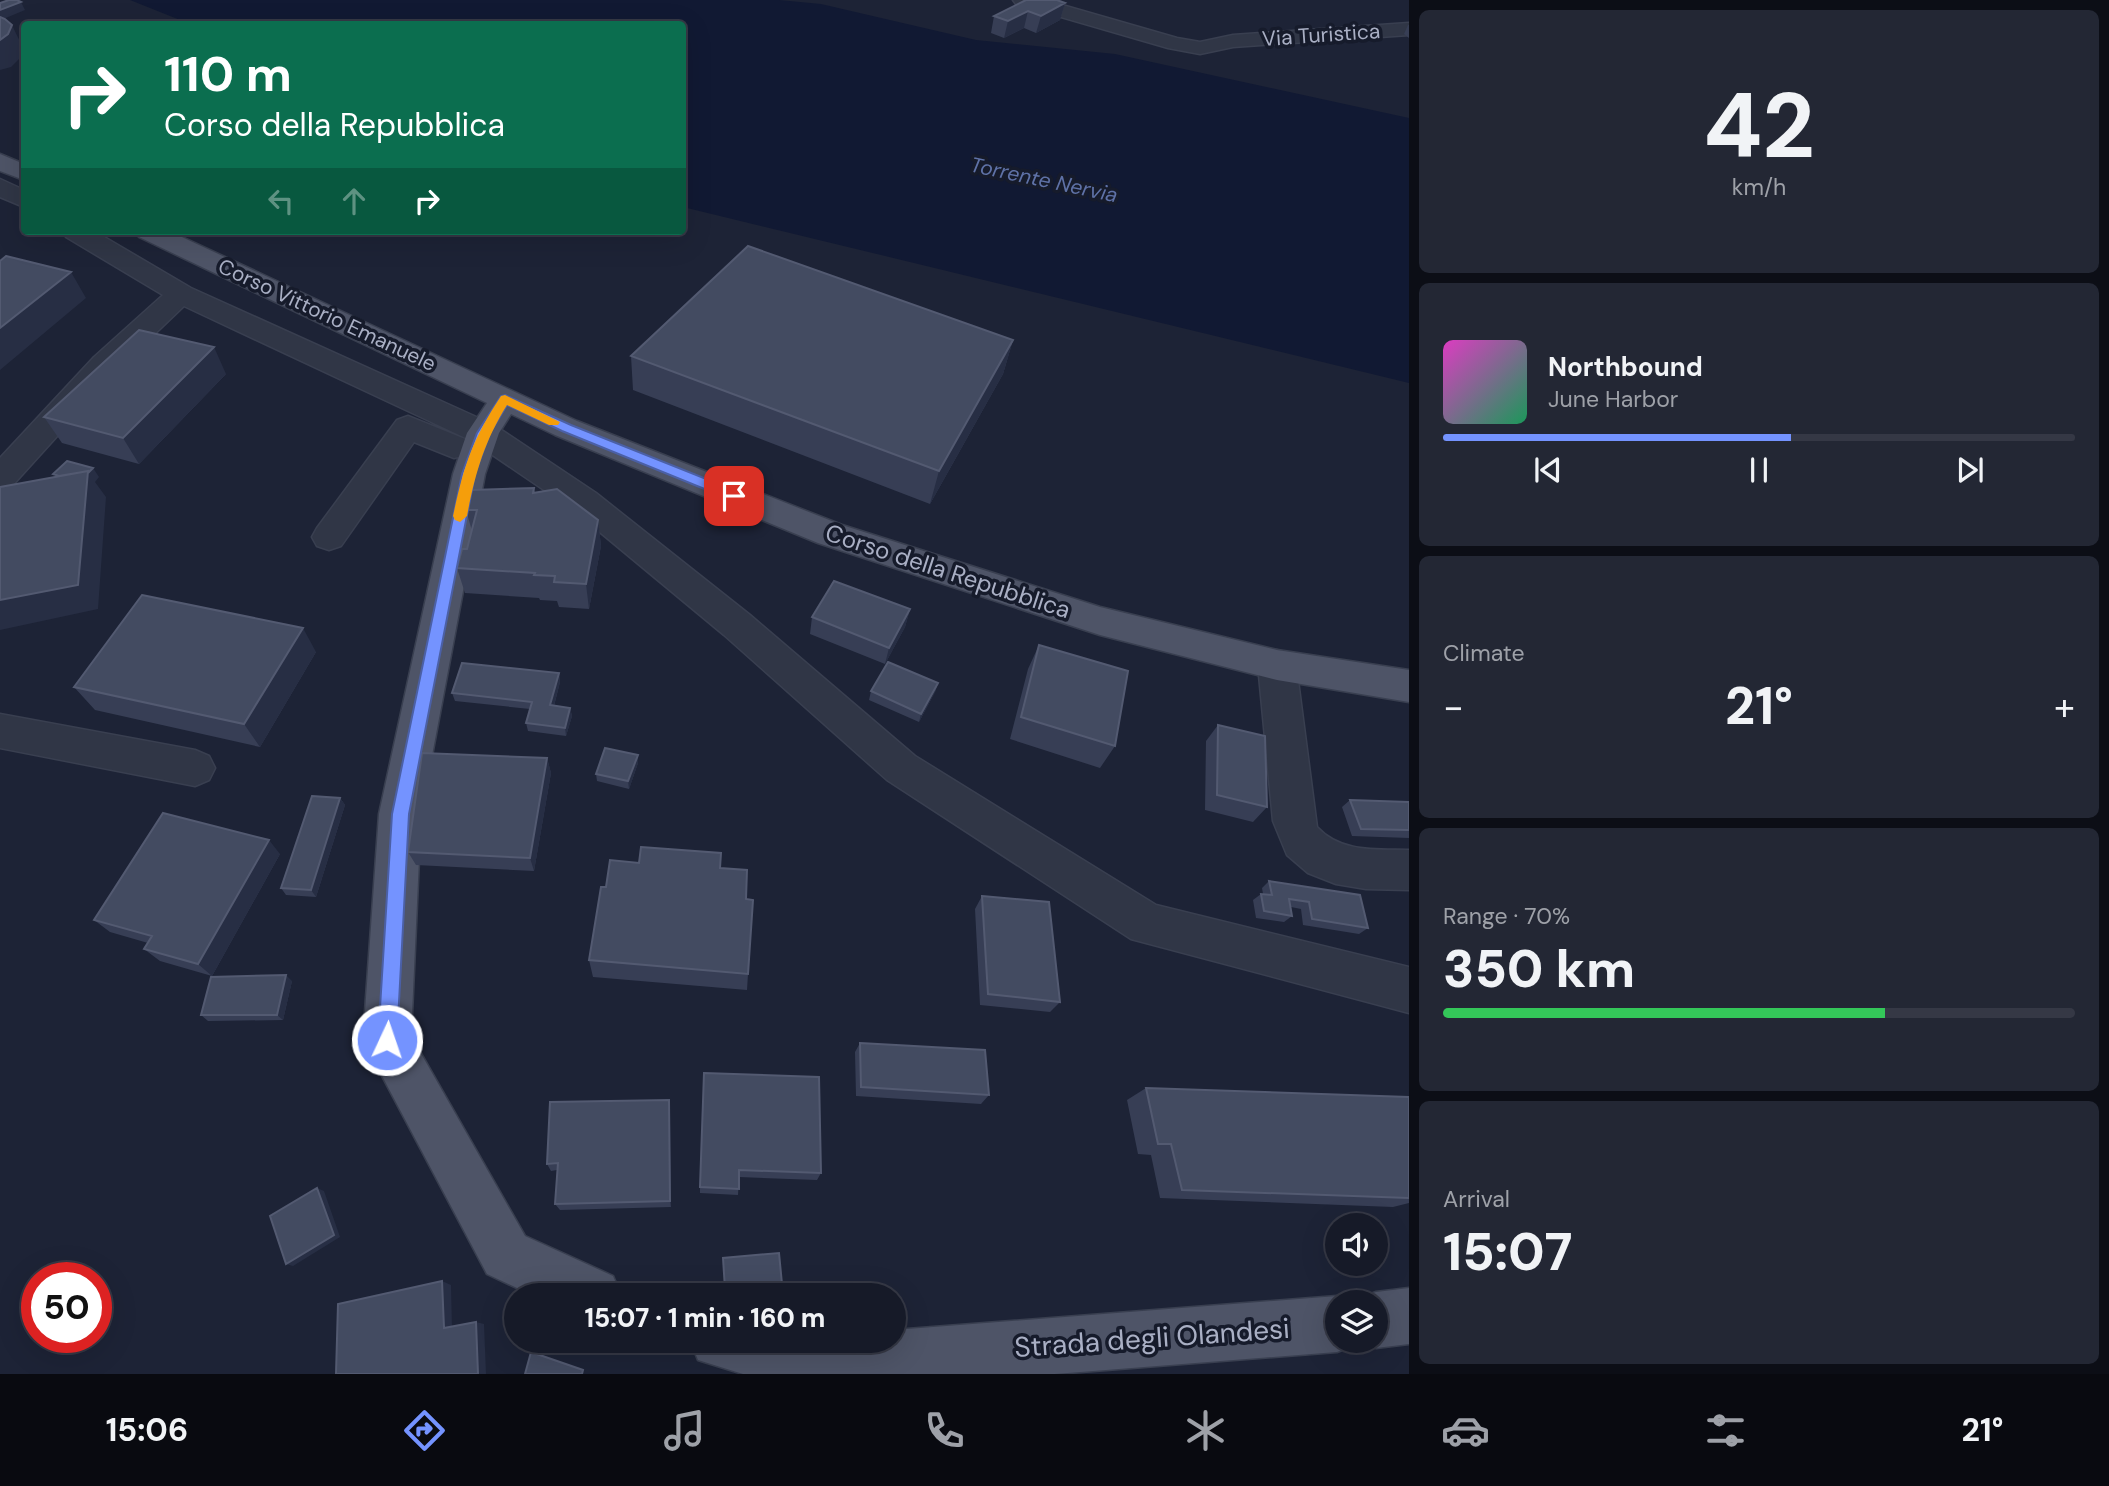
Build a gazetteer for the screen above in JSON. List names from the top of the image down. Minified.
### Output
{"streets":{"main road":["Corso Vittorio Emanuele","Corso della Repubblica","Strada degli Olandesi"],"street":["Via Turistica"]},"crossings":[["Corso Vittorio Emanuele","Corso della Repubblica"]],"water":["Torrente Nervia"],"page":{"tile":[["42","km/h"],"Climate",["Range · 70%","350 km"],["Arrival","15:07"]],"turn":["110 m","Corso della Repubblica"],"song":["Northbound","June Harbor"],"heat":["−","21°","+"],"limit":"50","trip":"15:07 · 1 min · 160 m","tabs":["15:06","21°"]}}
